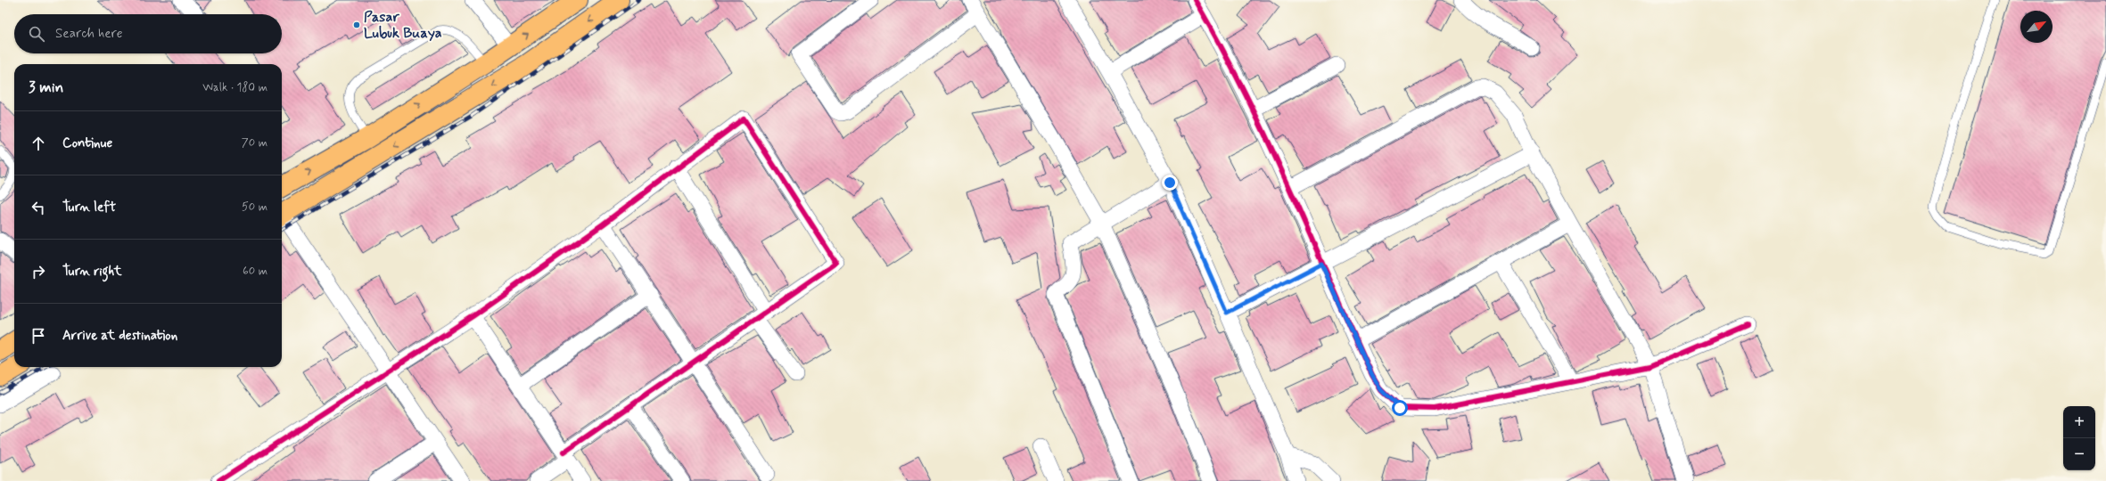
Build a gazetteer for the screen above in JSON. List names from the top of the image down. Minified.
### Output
{"places":["Pasar Lubuk Buaya"],"north":"top right","page":{"search":"Search here","heading":["3 min","Walk · 180 m"],"list":[["Continue","70 m"],["Turn left","50 m"],["Turn right","60 m"],"Arrive at destination"],"map_buttons":["+","−"]}}
